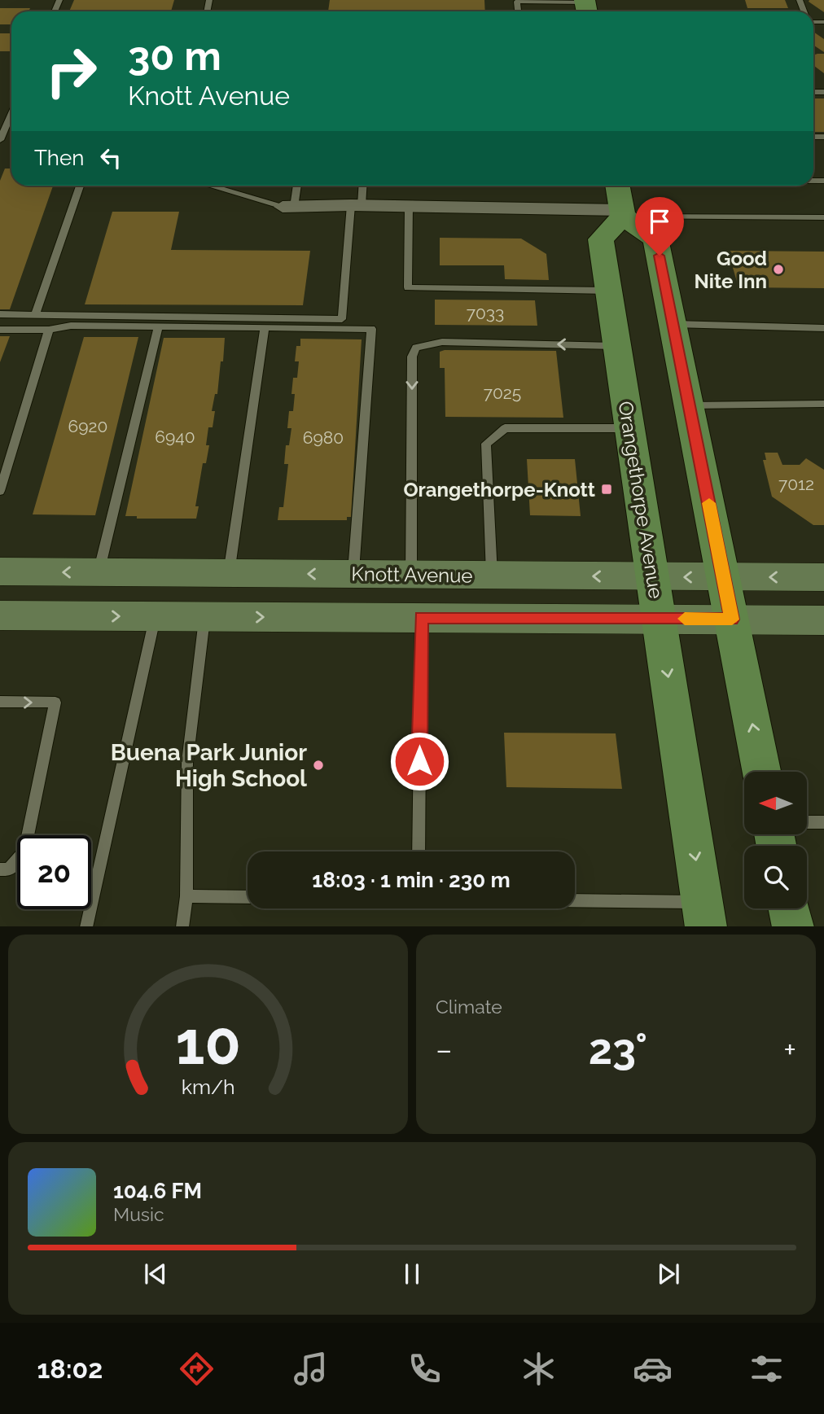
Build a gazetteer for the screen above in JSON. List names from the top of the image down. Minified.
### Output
{"streets":{"main road":["Orangethorpe Avenue","Knott Avenue"]},"crossings":[["Orangethorpe Avenue","Knott Avenue"]],"places":{"other":["Good Nite Inn","Buena Park Junior High School"],"transit":["Orangethorpe-Knott"]},"house_numbers":["7033","7025","6920","6940","6980","7012"],"north":"left","page":{"turn":["30 m","Knott Avenue"],"then":"Then","limit":"20","trip":"18:03 · 1 min · 230 m","tile":"Climate","heat":["−","23°","+"],"song":["104.6 FM","Music"],"tabs":"18:02","gauge":["10","km/h"]}}
